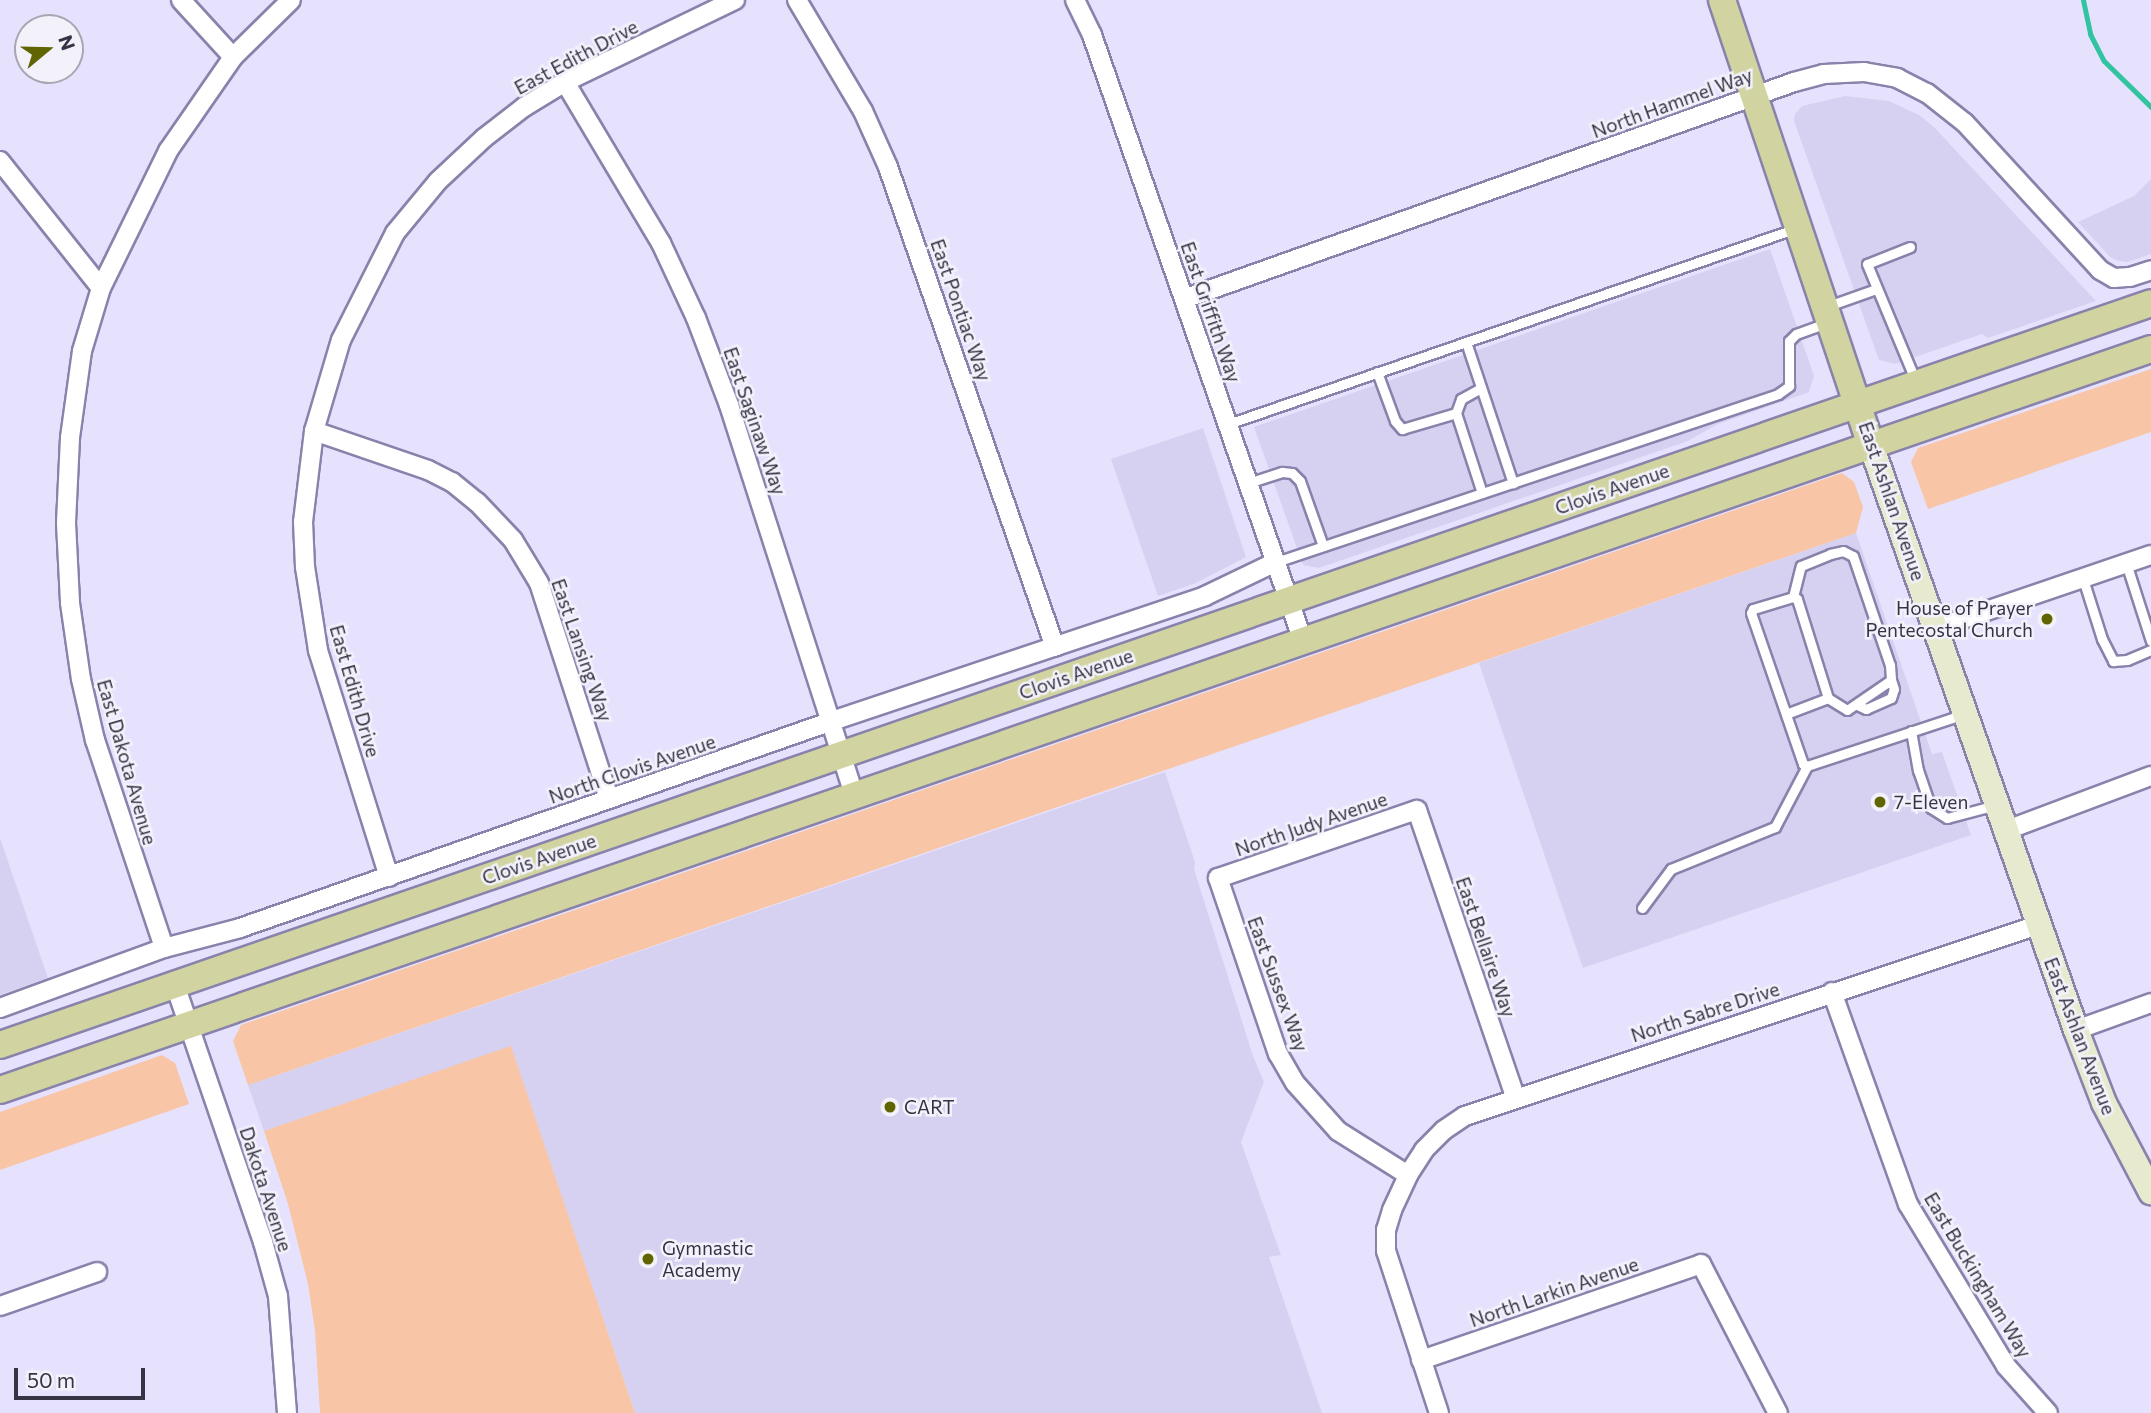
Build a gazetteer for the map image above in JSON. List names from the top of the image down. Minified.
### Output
{"streets":{"main road":["Clovis Avenue","East Ashlan Avenue"],"street":["East Edith Drive","North Hammel Way","East Pontiac Way","East Griffith Way","East Saginaw Way","East Lansing Way","East Dakota Avenue","North Clovis Avenue","North Judy Avenue","East Bellaire Way","East Sussex Way","North Sabre Drive","Dakota Avenue","East Buckingham Way","North Larkin Avenue"]},"crossings":[["East Edith Drive","East Saginaw Way"],["East Edith Drive","East Lansing Way"],["East Edith Drive","North Clovis Avenue"],["North Hammel Way","East Griffith Way"],["North Hammel Way","East Ashlan Avenue"],["East Pontiac Way","North Clovis Avenue"],["East Griffith Way","Clovis Avenue"],["East Griffith Way","North Clovis Avenue"],["East Saginaw Way","Clovis Avenue"],["East Saginaw Way","North Clovis Avenue"],["Clovis Avenue","East Ashlan Avenue"],["Clovis Avenue","Dakota Avenue"],["East Ashlan Avenue","North Sabre Drive"],["East Lansing Way","North Clovis Avenue"],["East Dakota Avenue","North Clovis Avenue"],["North Judy Avenue","East Bellaire Way"],["North Judy Avenue","East Sussex Way"],["East Bellaire Way","North Sabre Drive"],["East Sussex Way","North Sabre Drive"],["North Sabre Drive","East Buckingham Way"]],"places":["House of Prayer Pentecostal Church","7-Eleven","CART","Gymnastic Academy"],"scale_bar":"50 m","north":"right"}
